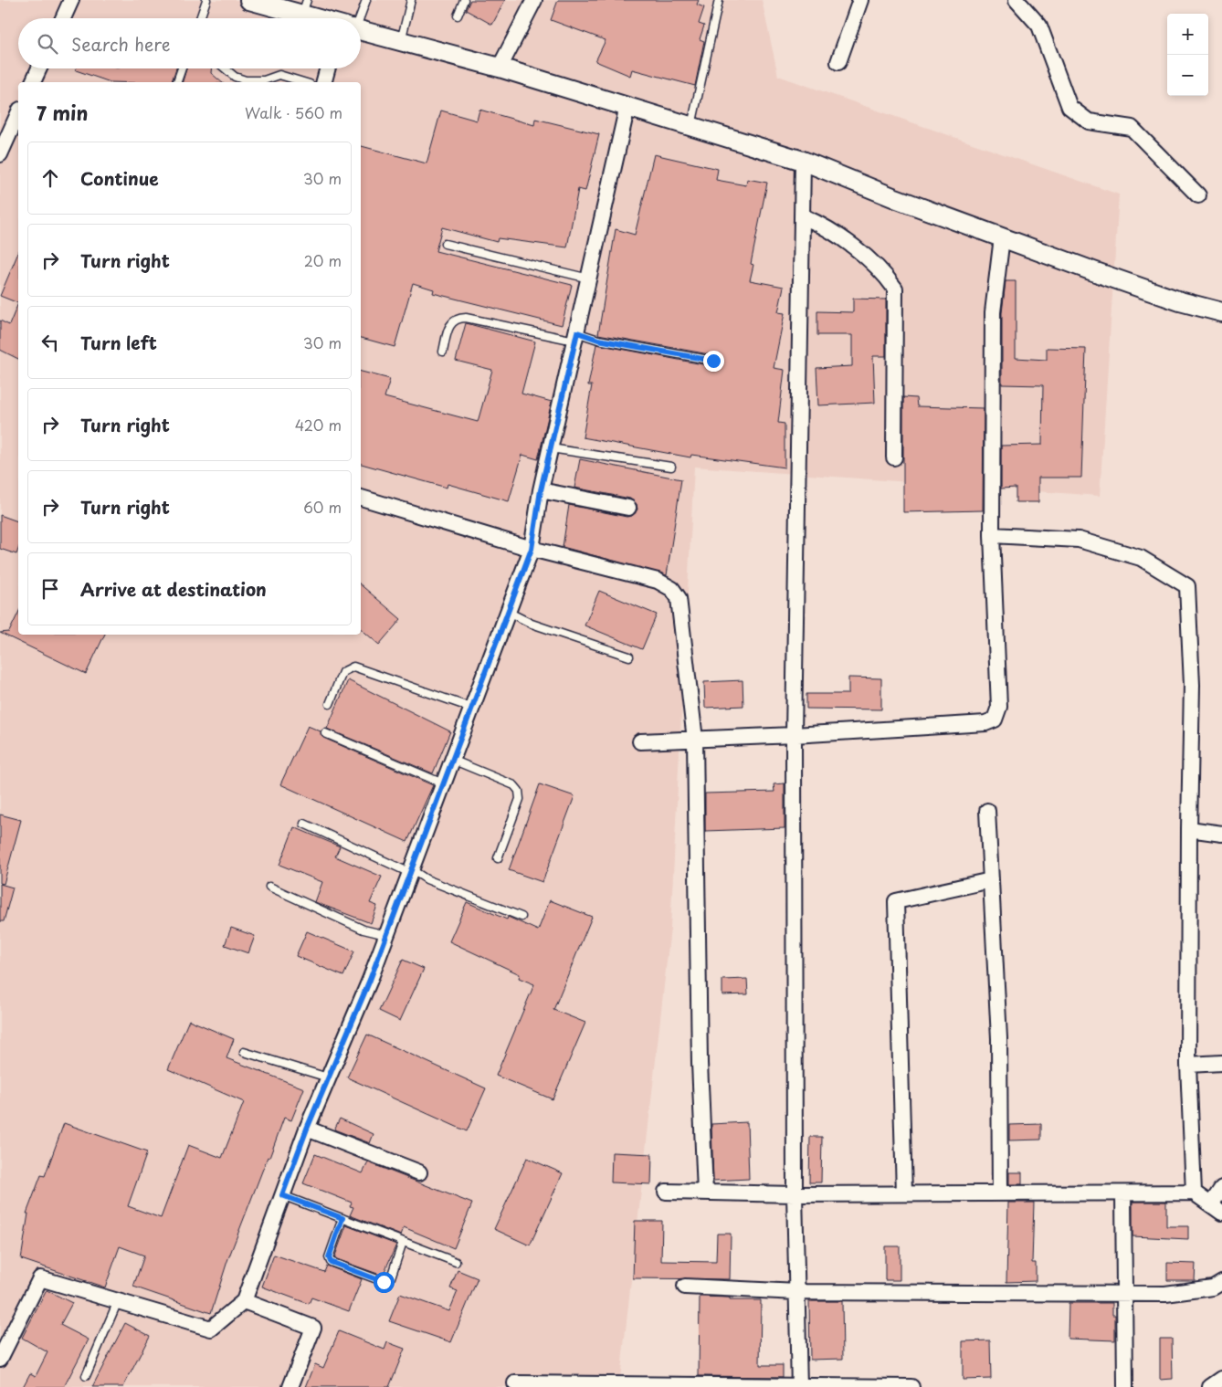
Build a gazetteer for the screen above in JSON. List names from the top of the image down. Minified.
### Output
{"page":{"map_buttons":["+","−"],"search":"Search here","heading":["7 min","Walk · 560 m"],"list":[["Continue","30 m"],["Turn right","20 m"],["Turn left","30 m"],["Turn right","420 m"],["Turn right","60 m"],"Arrive at destination"]}}
